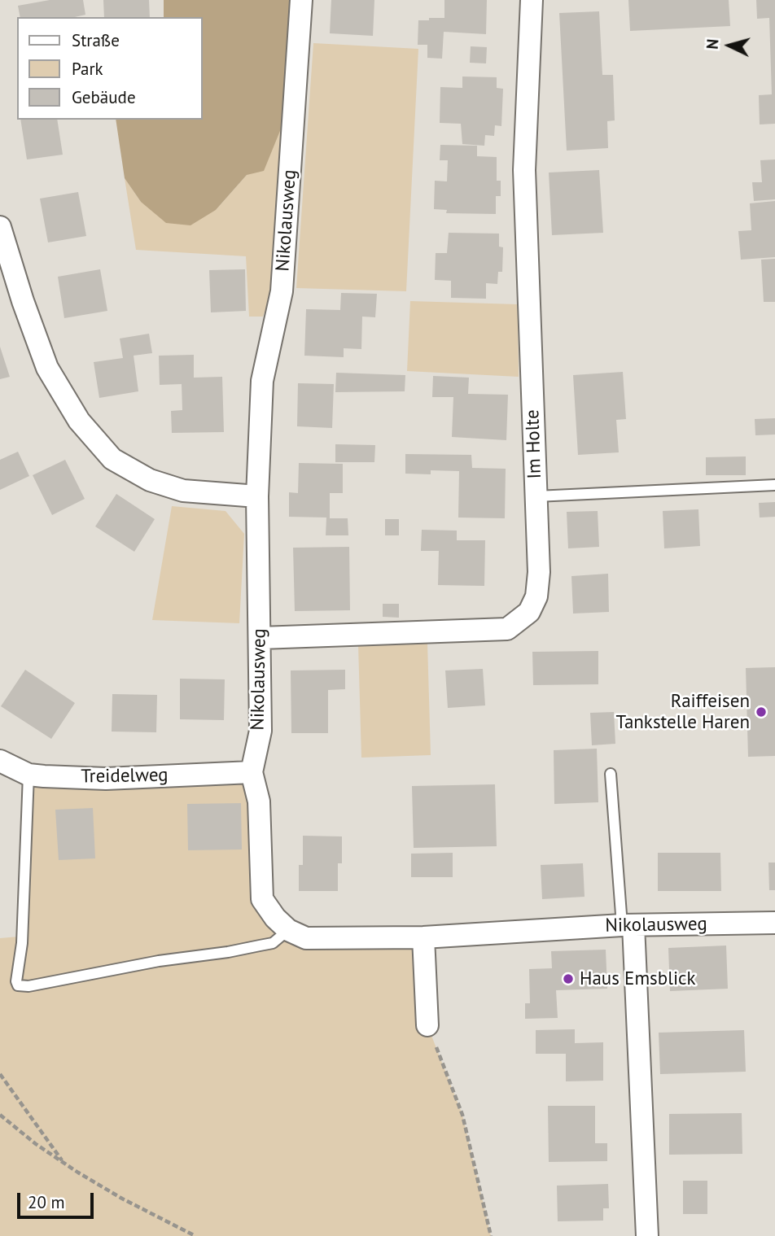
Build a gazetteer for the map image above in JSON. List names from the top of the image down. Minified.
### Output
{"streets":{"street":["Nikolausweg","Im Holte","Treidelweg"]},"crossings":[["Nikolausweg","Im Holte"],["Nikolausweg","Treidelweg"]],"places":["Raiffeisen Tankstelle Haren","Haus Emsblick"],"legend":["Straße","Park","Gebäude"],"scale_bar":"20 m","north":"left"}
